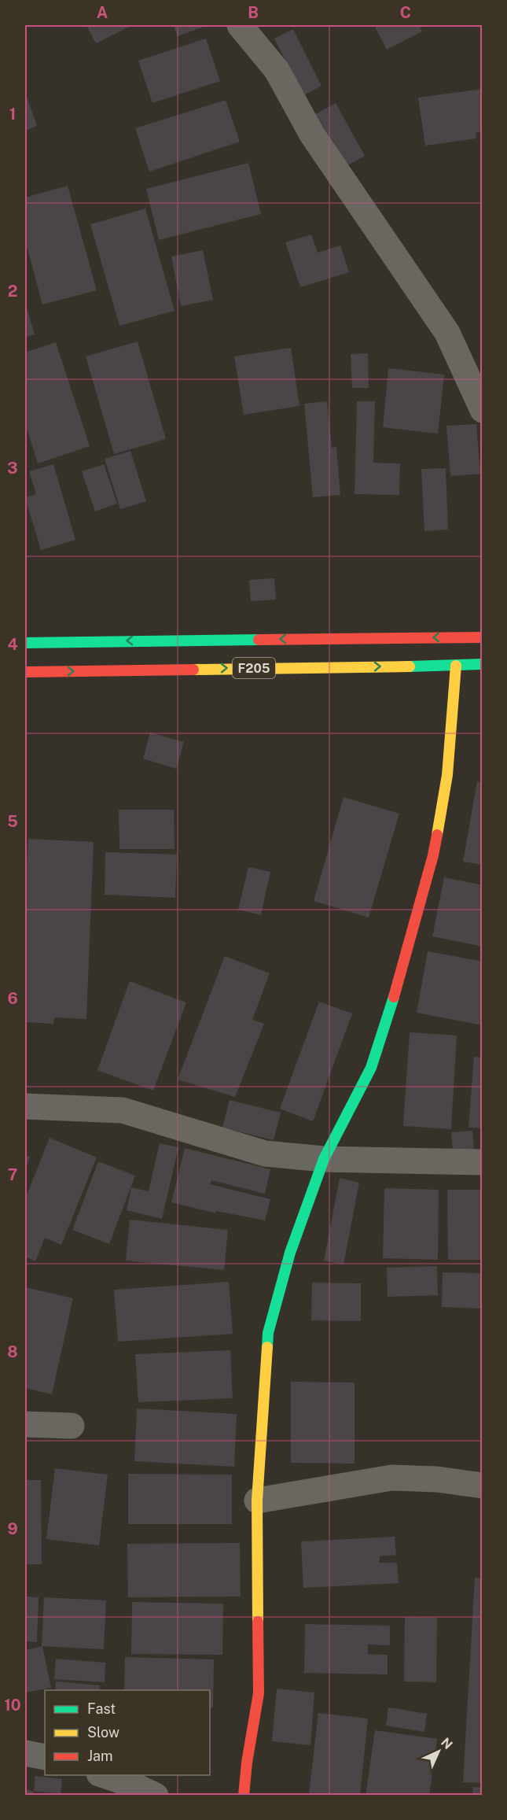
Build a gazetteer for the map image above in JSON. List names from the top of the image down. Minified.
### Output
{"streets":{"street":["F205"]},"legend":["Fast","Slow","Jam"],"north":"top right","grid":{"columns":["A","B","C"],"rows":["1","2","3","4","5","6","7","8","9","10"]}}
